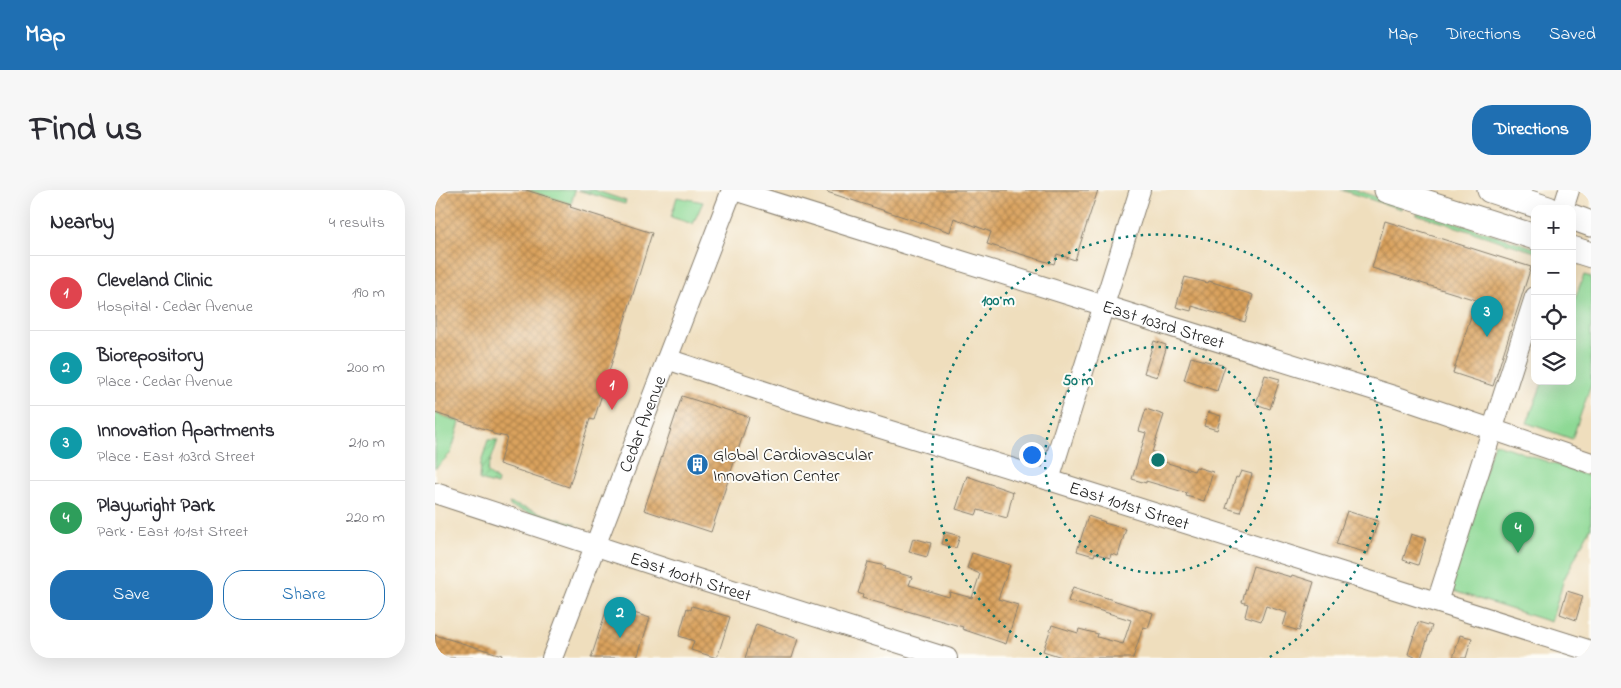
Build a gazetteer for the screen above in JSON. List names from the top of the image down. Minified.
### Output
{"streets":{"street":["East 103rd Street","Cedar Avenue","East 101st Street","East 100th Street"]},"crossings":[["East 103rd Street","Cedar Avenue"],["Cedar Avenue","East 101st Street"],["Cedar Avenue","East 100th Street"]],"places":{"building":["Global Cardiovascular Innovation Center"]},"page":{"header":"Map","nav":["Map","Directions","Saved"],"title":"Find us","buttons":["Directions",["Save","Share"]],"heading":["Nearby","4 results"],"map_buttons":["+","−"],"list":[{"mark":"1","name":"Cleveland Clinic","note":"Hospital · Cedar Avenue","value":"190 m"},{"mark":"2","name":"Biorepository","note":"Place · Cedar Avenue","value":"200 m"},{"mark":"3","name":"Innovation Apartments","note":"Place · East 103rd Street","value":"210 m"},{"mark":"4","name":"Playwright Park","note":"Park · East 101st Street","value":"220 m"}],"pins":["3","1","4","2"]},"rings":["100 m","50 m"]}
